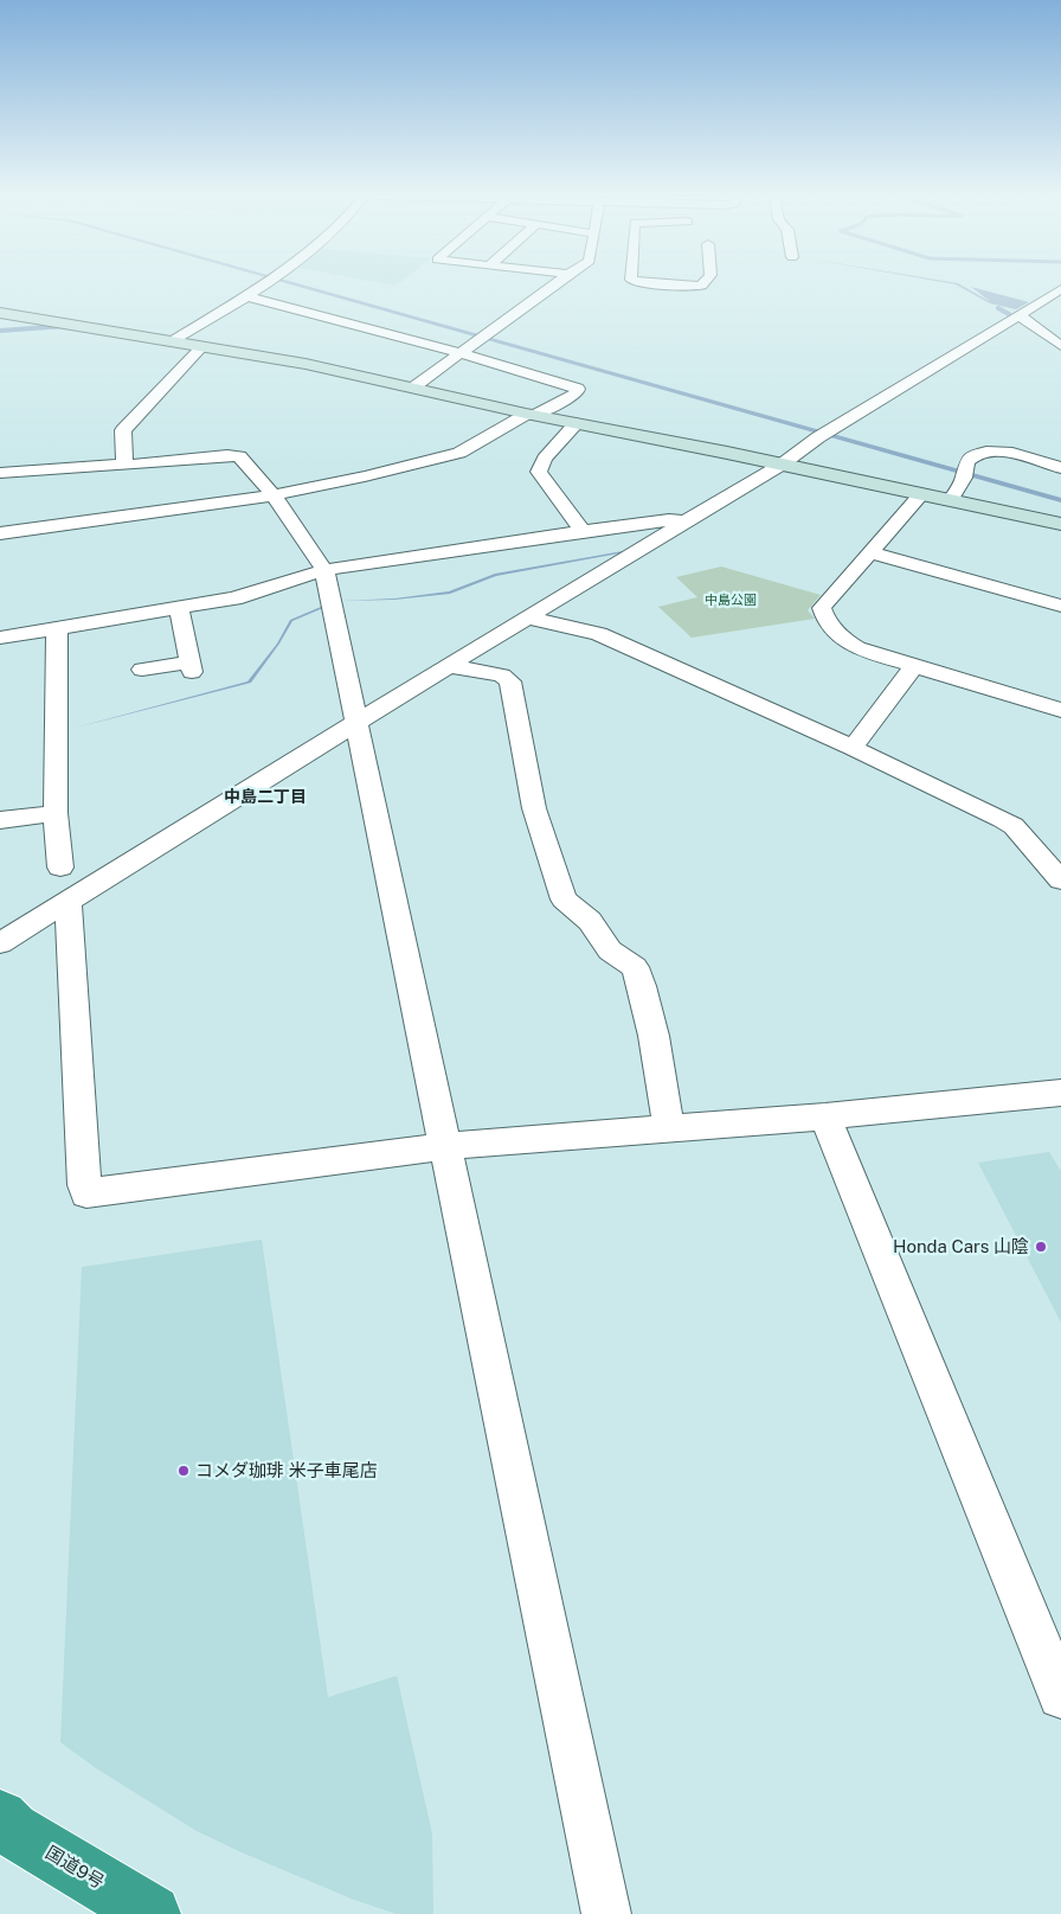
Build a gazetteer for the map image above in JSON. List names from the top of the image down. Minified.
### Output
{"streets":{"highway":["国道9号"]},"districts":["中島二丁目"],"parks":["中島公園"],"places":["Honda Cars 山陰","コメダ珈琲 米子車尾店"]}
